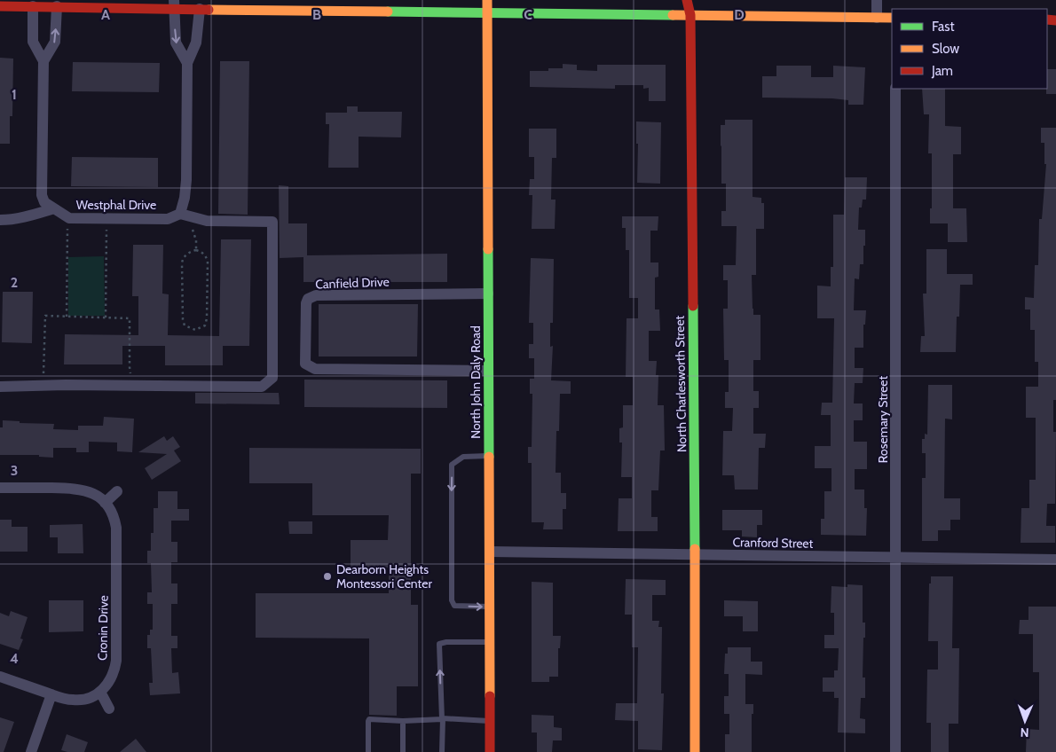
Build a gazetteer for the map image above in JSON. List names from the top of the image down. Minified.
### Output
{"streets":{"street":["Westphal Drive","Canfield Drive","North John Daly Road","North Charlesworth Street","Rosemary Street","Cranford Street","Cronin Drive"]},"crossings":[["Canfield Drive","North John Daly Road"],["North John Daly Road","Cranford Street"],["North Charlesworth Street","Cranford Street"],["Rosemary Street","Cranford Street"]],"places":["Dearborn Heights Montessori Center"],"legend":["Fast","Slow","Jam"],"north":"bottom","grid":{"columns":["A","B","C","D"],"rows":["1","2","3","4"]}}
